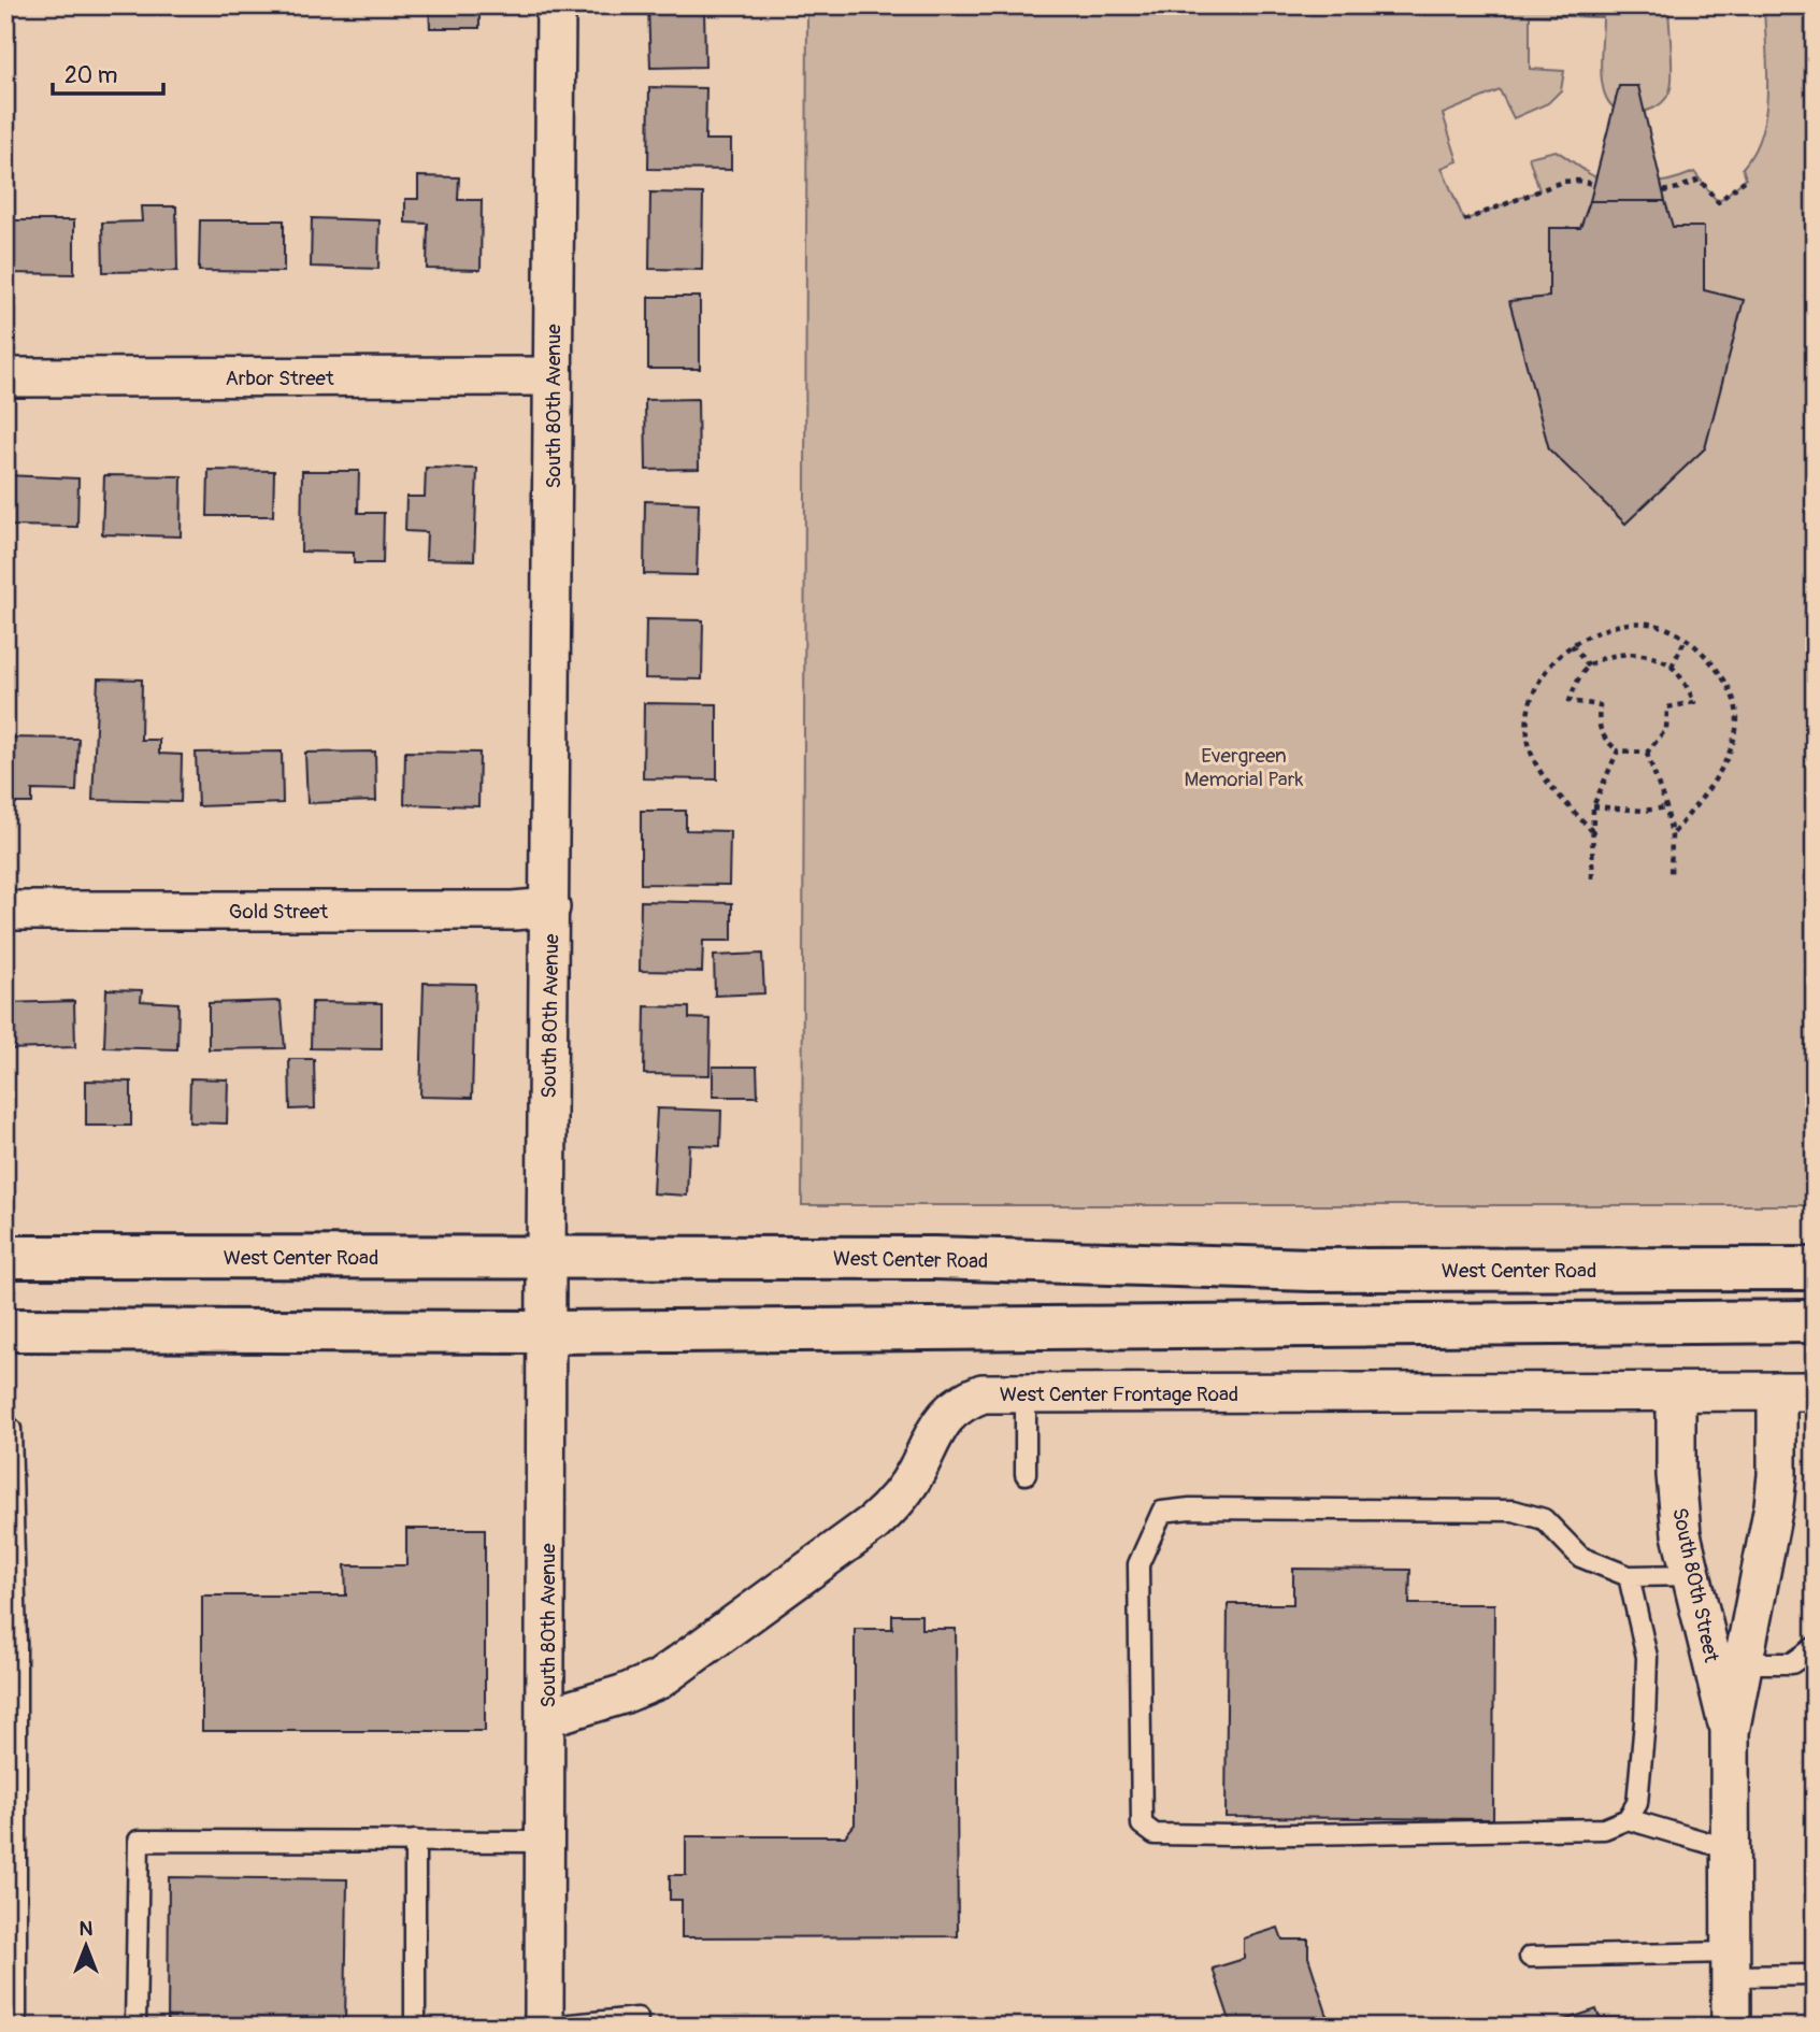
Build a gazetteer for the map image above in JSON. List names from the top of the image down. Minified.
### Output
{"streets":{"main road":["West Center Road"],"street":["Arbor Street","South 80th Avenue","Gold Street","West Center Frontage Road","South 80th Street"]},"crossings":[["Arbor Street","South 80th Avenue"],["South 80th Avenue","Gold Street"],["South 80th Avenue","West Center Road"],["South 80th Avenue","West Center Frontage Road"],["West Center Frontage Road","South 80th Street"]],"parks":["Evergreen Memorial Park"],"scale_bar":"20 m","north":"top"}
